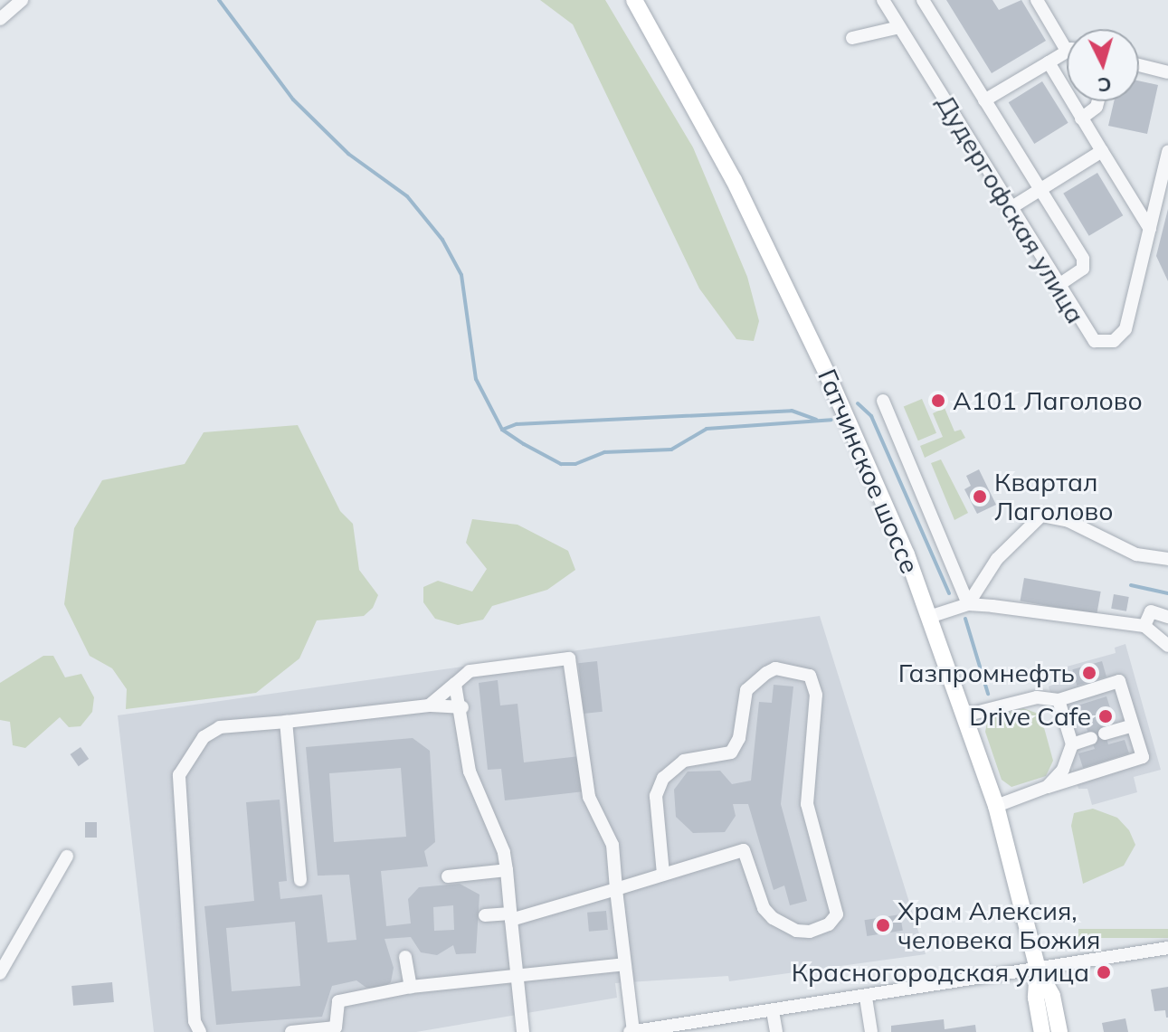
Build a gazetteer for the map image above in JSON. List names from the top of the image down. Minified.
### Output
{"streets":{"main road":["Гатчинское шоссе"],"street":["Дудергофская улица"]},"places":["А101 Лаголово","Квартал Лаголово","Газпромнефть","Drive Cafe","Храм Алексия, человека Божия","Красногородская улица"],"north":"bottom"}
